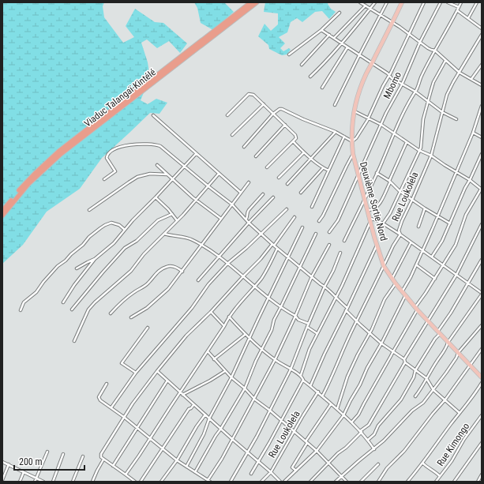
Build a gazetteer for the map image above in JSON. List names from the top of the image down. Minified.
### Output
{"streets":{"highway":["Viaduc Talangaï-Kintélé"],"main road":["Deuxième Sortie Nord"],"street":["Mbomo","Rue Loukolela","Rue Kimongo"]},"crossings":[["Mbomo","Deuxième Sortie Nord"],["Rue Loukolela","Deuxième Sortie Nord"]],"scale_bar":"200 m"}
